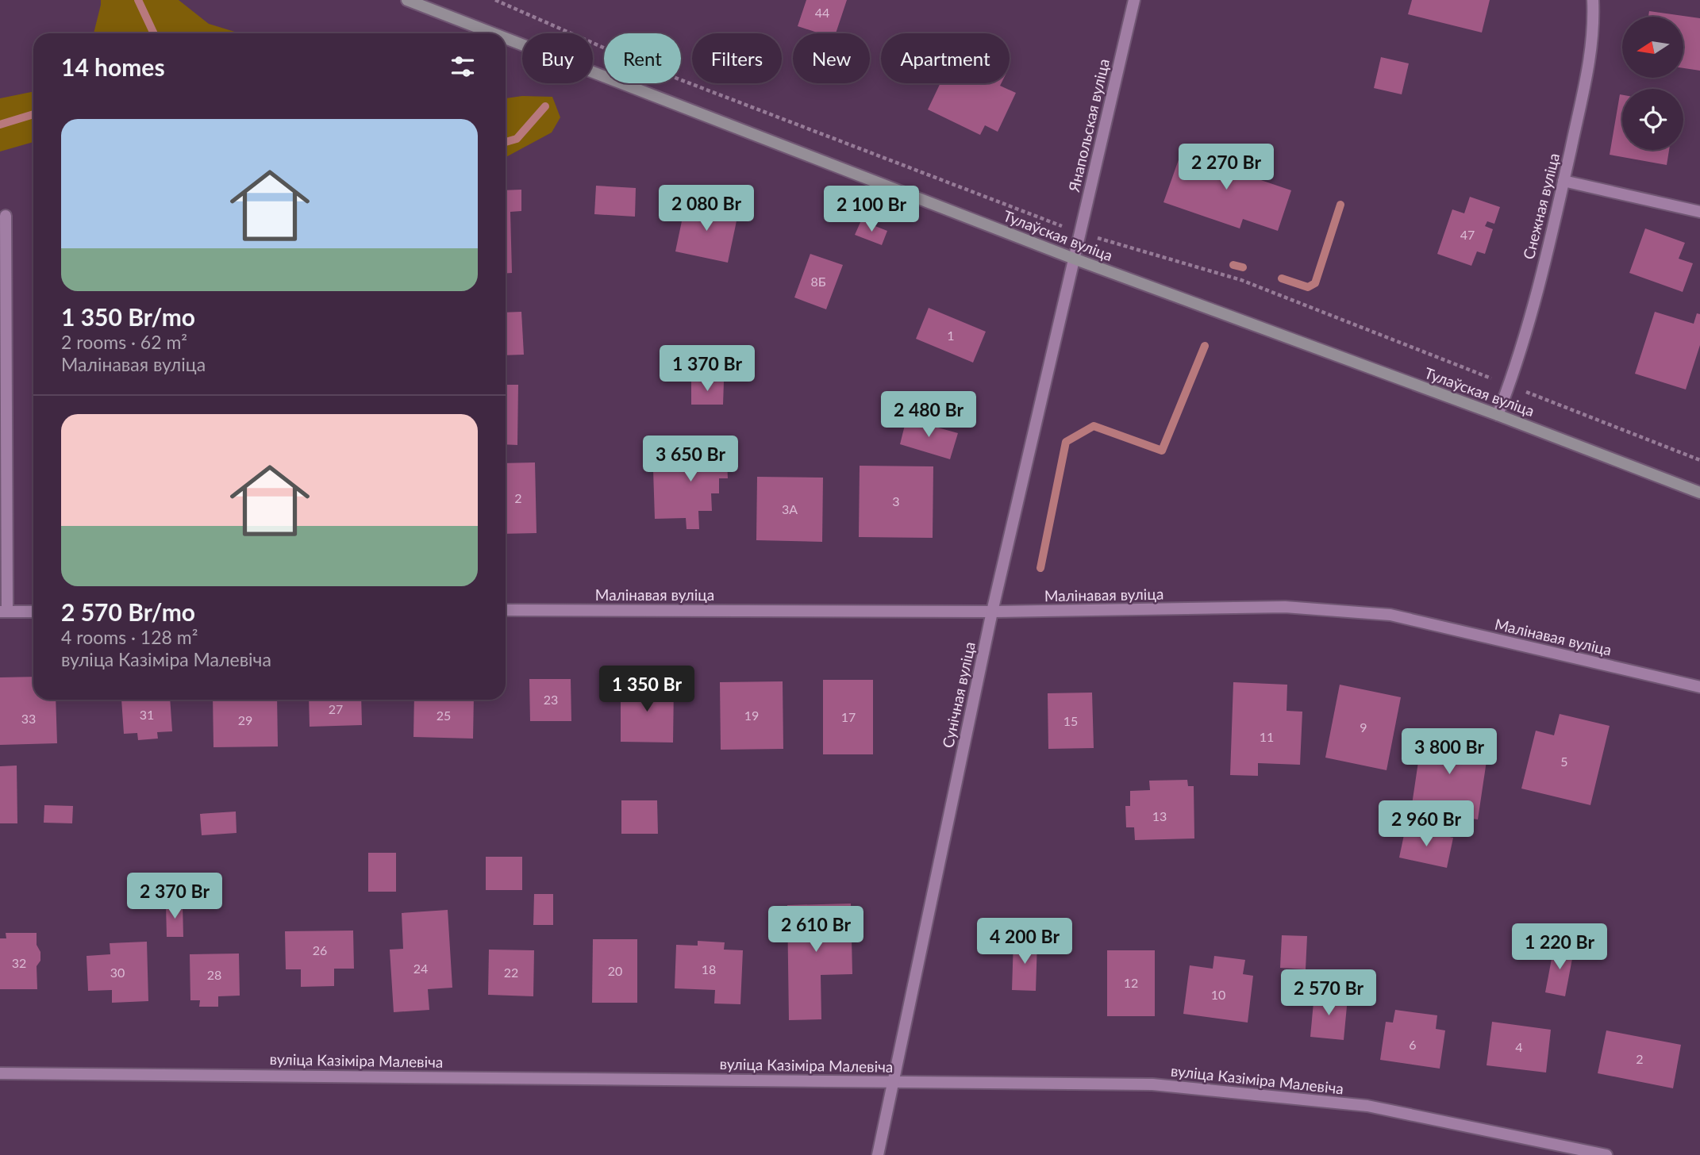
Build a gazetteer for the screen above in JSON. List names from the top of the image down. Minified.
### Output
{"streets":{"main road":["Тулаўская вуліца"],"street":["Янапольская вуліца","Снежная вуліца","Малінавая вуліца","Сунічная вуліца","вуліца Казіміра Малевіча"]},"crossings":[["Янапольская вуліца","Тулаўская вуліца"],["Янапольская вуліца","Сунічная вуліца"],["Снежная вуліца","Тулаўская вуліца"],["Тулаўская вуліца","Сунічная вуліца"],["Малінавая вуліца","Сунічная вуліца"],["Сунічная вуліца","вуліца Казіміра Малевіча"]],"house_numbers":["44","47","8Б","1","2","3","3А","23","27","31","25","19","17","33","29","15","9","11","5","13","26","32","24","18","20","30","22","28","12","10","6","4","2"],"north":"left","page":{"chip":["Buy","Rent","Filters","New","Apartment"],"heading":"14 homes","list":[{"name":"1 350 Br/mo","note":"2 rooms · 62 m² · Малінавая вуліца"},{"name":"2 570 Br/mo","note":"4 rooms · 128 m² · вуліца Казіміра Малевіча"}],"price":["2 270 Br","2 080 Br","2 100 Br","1 370 Br","2 480 Br","3 650 Br","1 350 Br","3 800 Br","2 960 Br","2 370 Br","2 610 Br","4 200 Br","1 220 Br","2 570 Br"]}}
